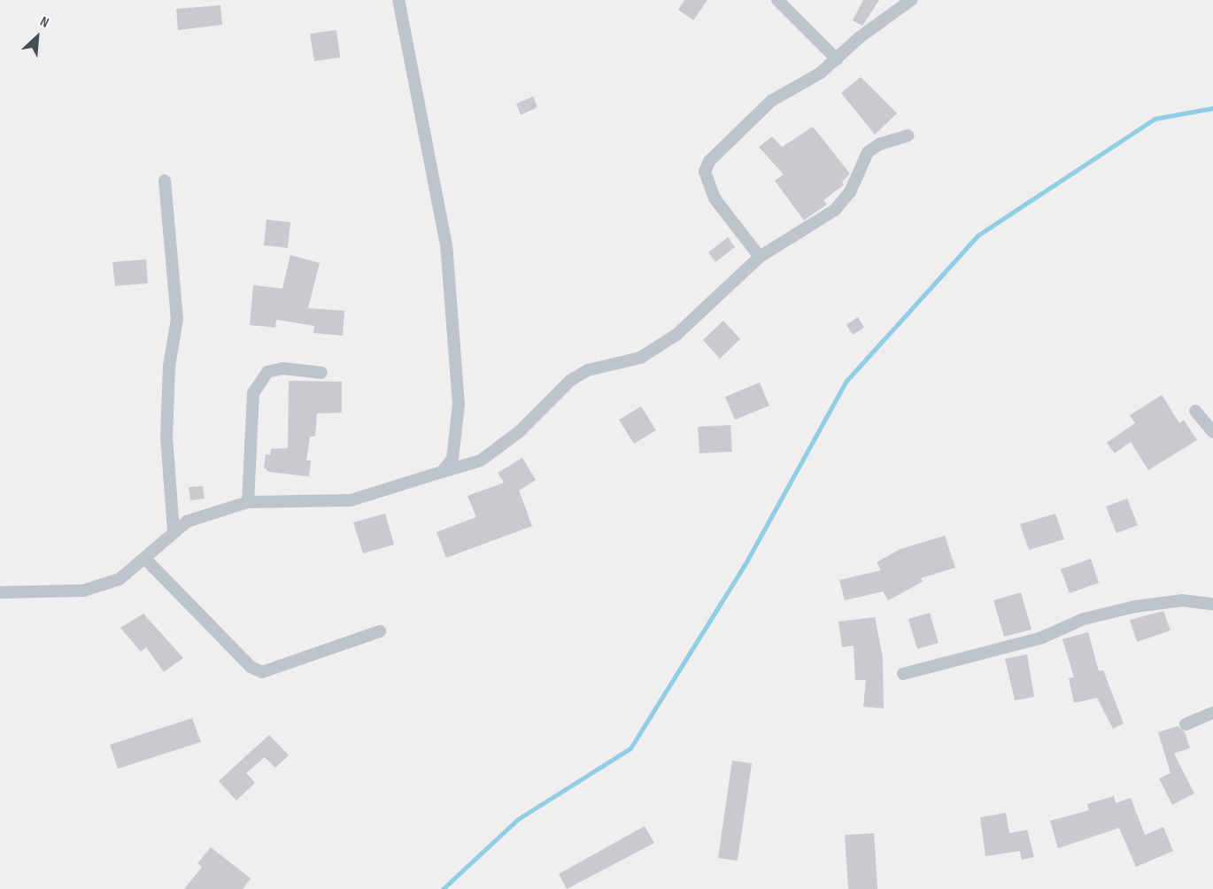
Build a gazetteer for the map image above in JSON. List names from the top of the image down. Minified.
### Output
{"north":"top right"}
